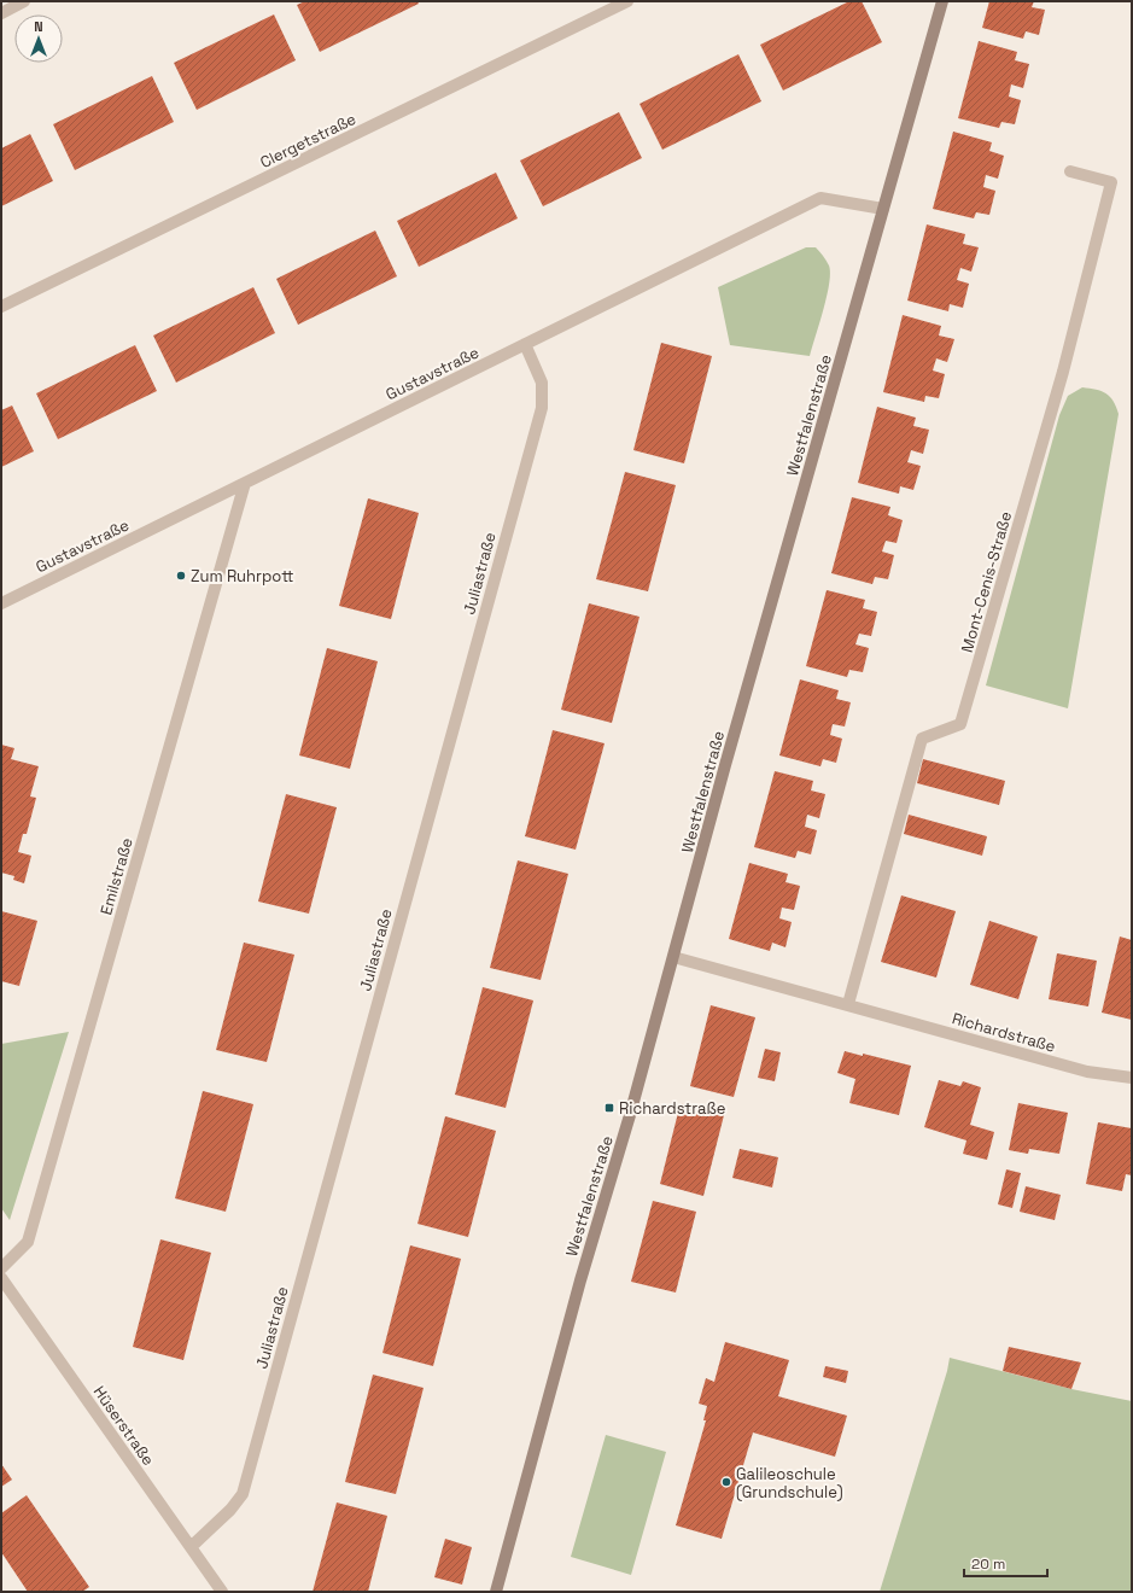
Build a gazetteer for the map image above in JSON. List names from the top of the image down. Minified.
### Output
{"streets":{"street":["Clergetstraße","Gustavstraße","Westfalenstraße","Juliastraße","Mont-Cenis-Straße","Emilstraße","Richardstraße","Hüserstraße"]},"crossings":[["Gustavstraße","Westfalenstraße"],["Gustavstraße","Juliastraße"],["Gustavstraße","Emilstraße"],["Westfalenstraße","Richardstraße"],["Juliastraße","Hüserstraße"],["Mont-Cenis-Straße","Richardstraße"]],"places":{"other":["Zum Ruhrpott","Galileoschule (Grundschule)"],"transit":["Richardstraße"]},"scale_bar":"20 m","north":"top"}
